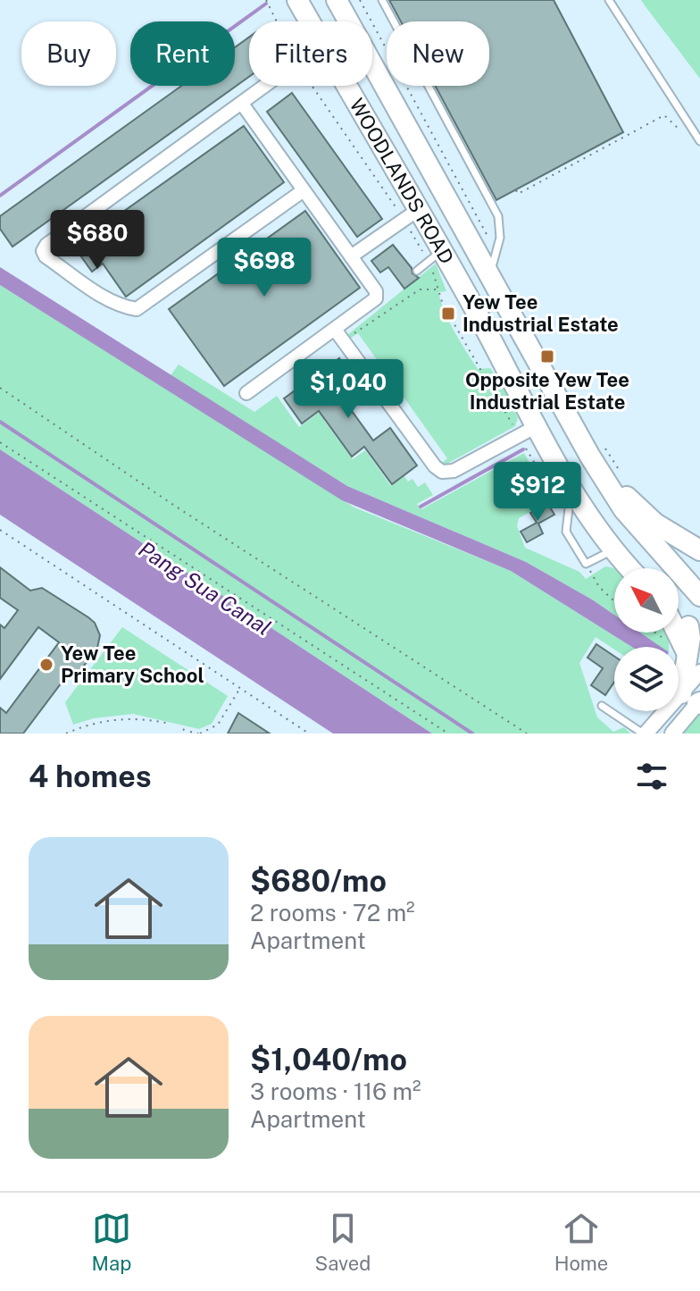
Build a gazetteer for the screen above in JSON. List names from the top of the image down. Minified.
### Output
{"streets":{"main road":["WOODLANDS ROAD"]},"water":["Pang Sua Canal"],"places":{"transit":["Yew Tee Industrial Estate","Opposite Yew Tee Industrial Estate"],"other":["Yew Tee Primary School"]},"north":"top left","page":{"chip":["Buy","Rent","Filters","New"],"price":["$680","$698","$1,040","$912"],"heading":"4 homes","list":[{"name":"$680/mo","note":"2 rooms · 72 m² · Apartment"},{"name":"$1,040/mo","note":"3 rooms · 116 m² · Apartment"}],"tabs":["Map","Saved","Home"]}}
